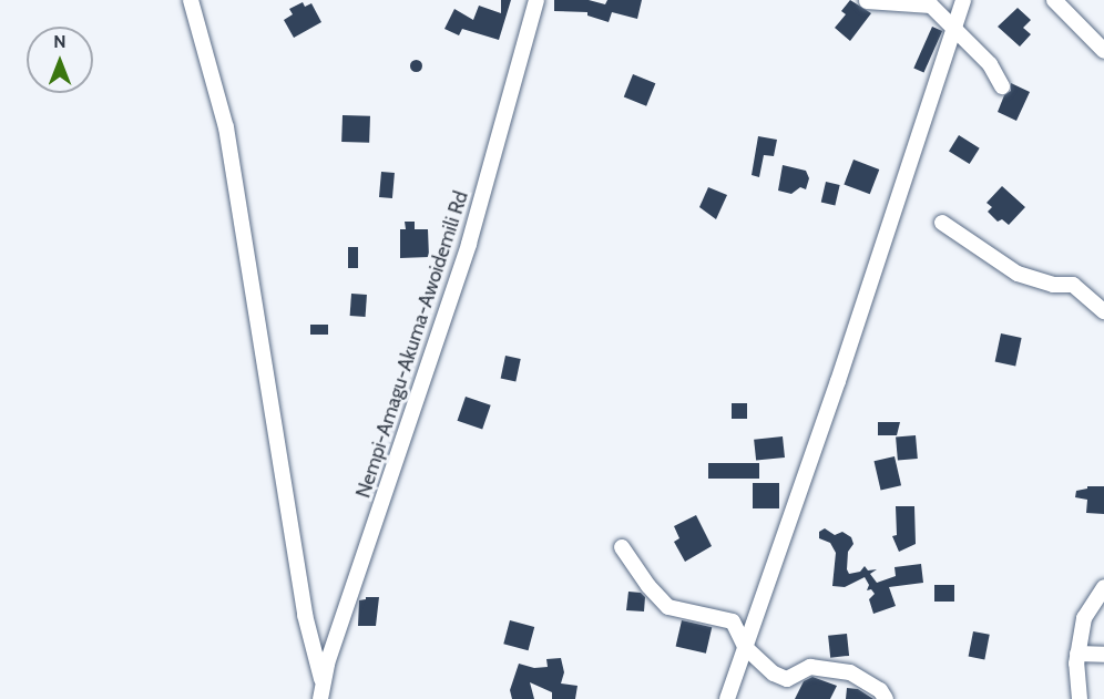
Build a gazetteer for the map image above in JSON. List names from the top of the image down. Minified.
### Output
{"streets":{"street":["Nempi-Amagu-Akuma-Awoidemili Rd"]},"north":"top"}
